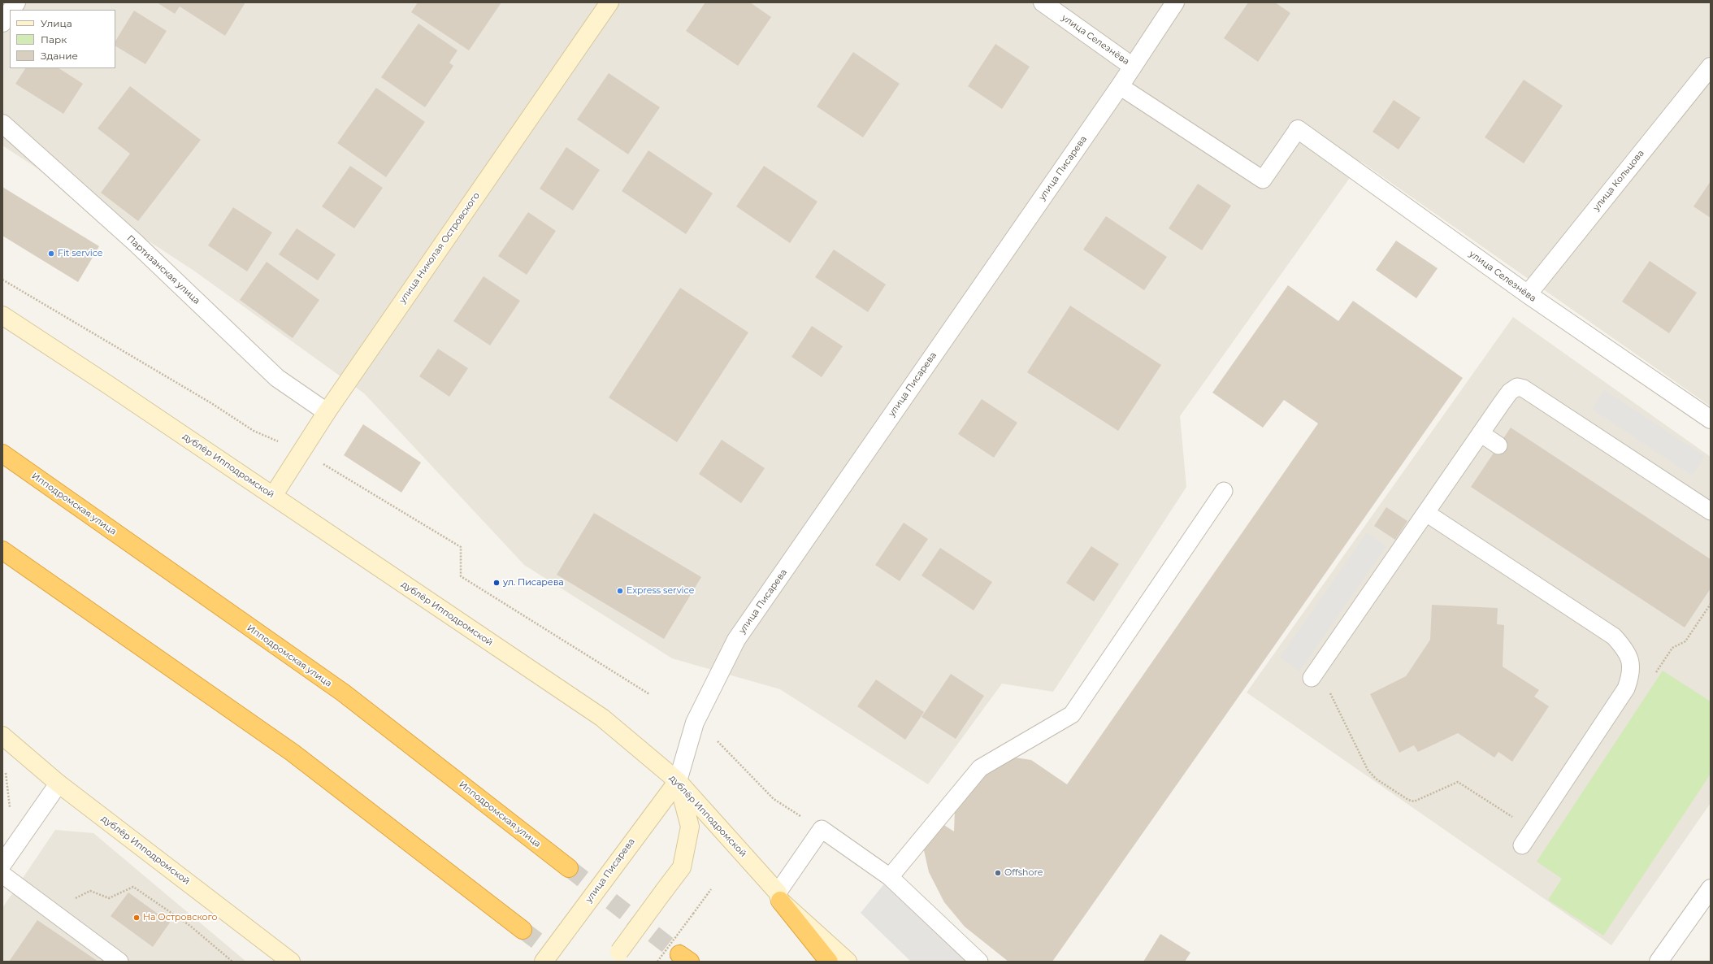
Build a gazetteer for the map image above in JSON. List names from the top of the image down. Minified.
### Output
{"streets":{"highway":["Ипподромская улица"],"street":["улица Селезнёва","улица Писарева","улица Кольцова","улица Николая Островского","Партизанская улица","дублёр Ипподромской"]},"crossings":[["улица Селезнёва","улица Писарева"],["улица Селезнёва","улица Кольцова"],["улица Писарева","дублёр Ипподромской"],["улица Николая Островского","Партизанская улица"],["улица Николая Островского","дублёр Ипподромской"]],"places":["Fit service","ул. Писарева","Express service","Offshore","На Островского"],"legend":["Улица","Парк","Здание"]}
